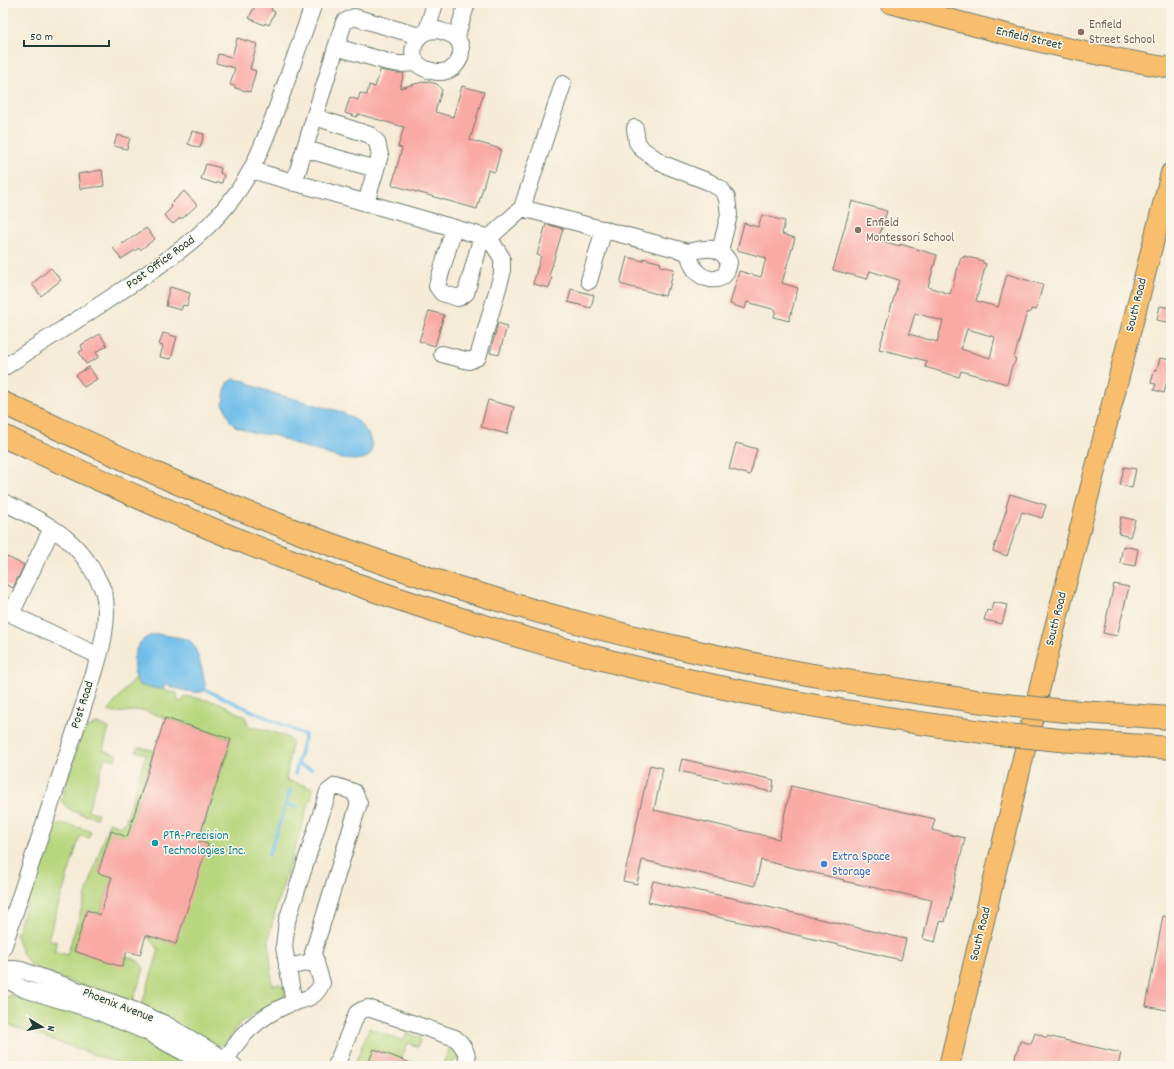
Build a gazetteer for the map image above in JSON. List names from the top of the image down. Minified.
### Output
{"streets":{"main road":["Enfield Street","South Road"],"street":["Post Office Road","Post Road","Phoenix Avenue"]},"places":["Enfield Street School","Enfield Montessori School","PTR-Precision Technologies Inc.","Extra Space Storage"],"scale_bar":"50 m","north":"right"}
